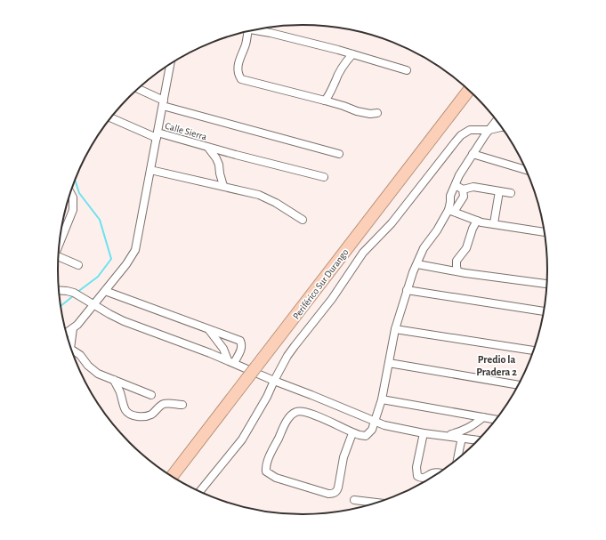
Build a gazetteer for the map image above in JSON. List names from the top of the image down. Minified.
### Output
{"streets":{"highway":["Periférico Sur Durango"],"street":["Calle Sierra"]},"districts":["Predio la Pradera 2"]}
